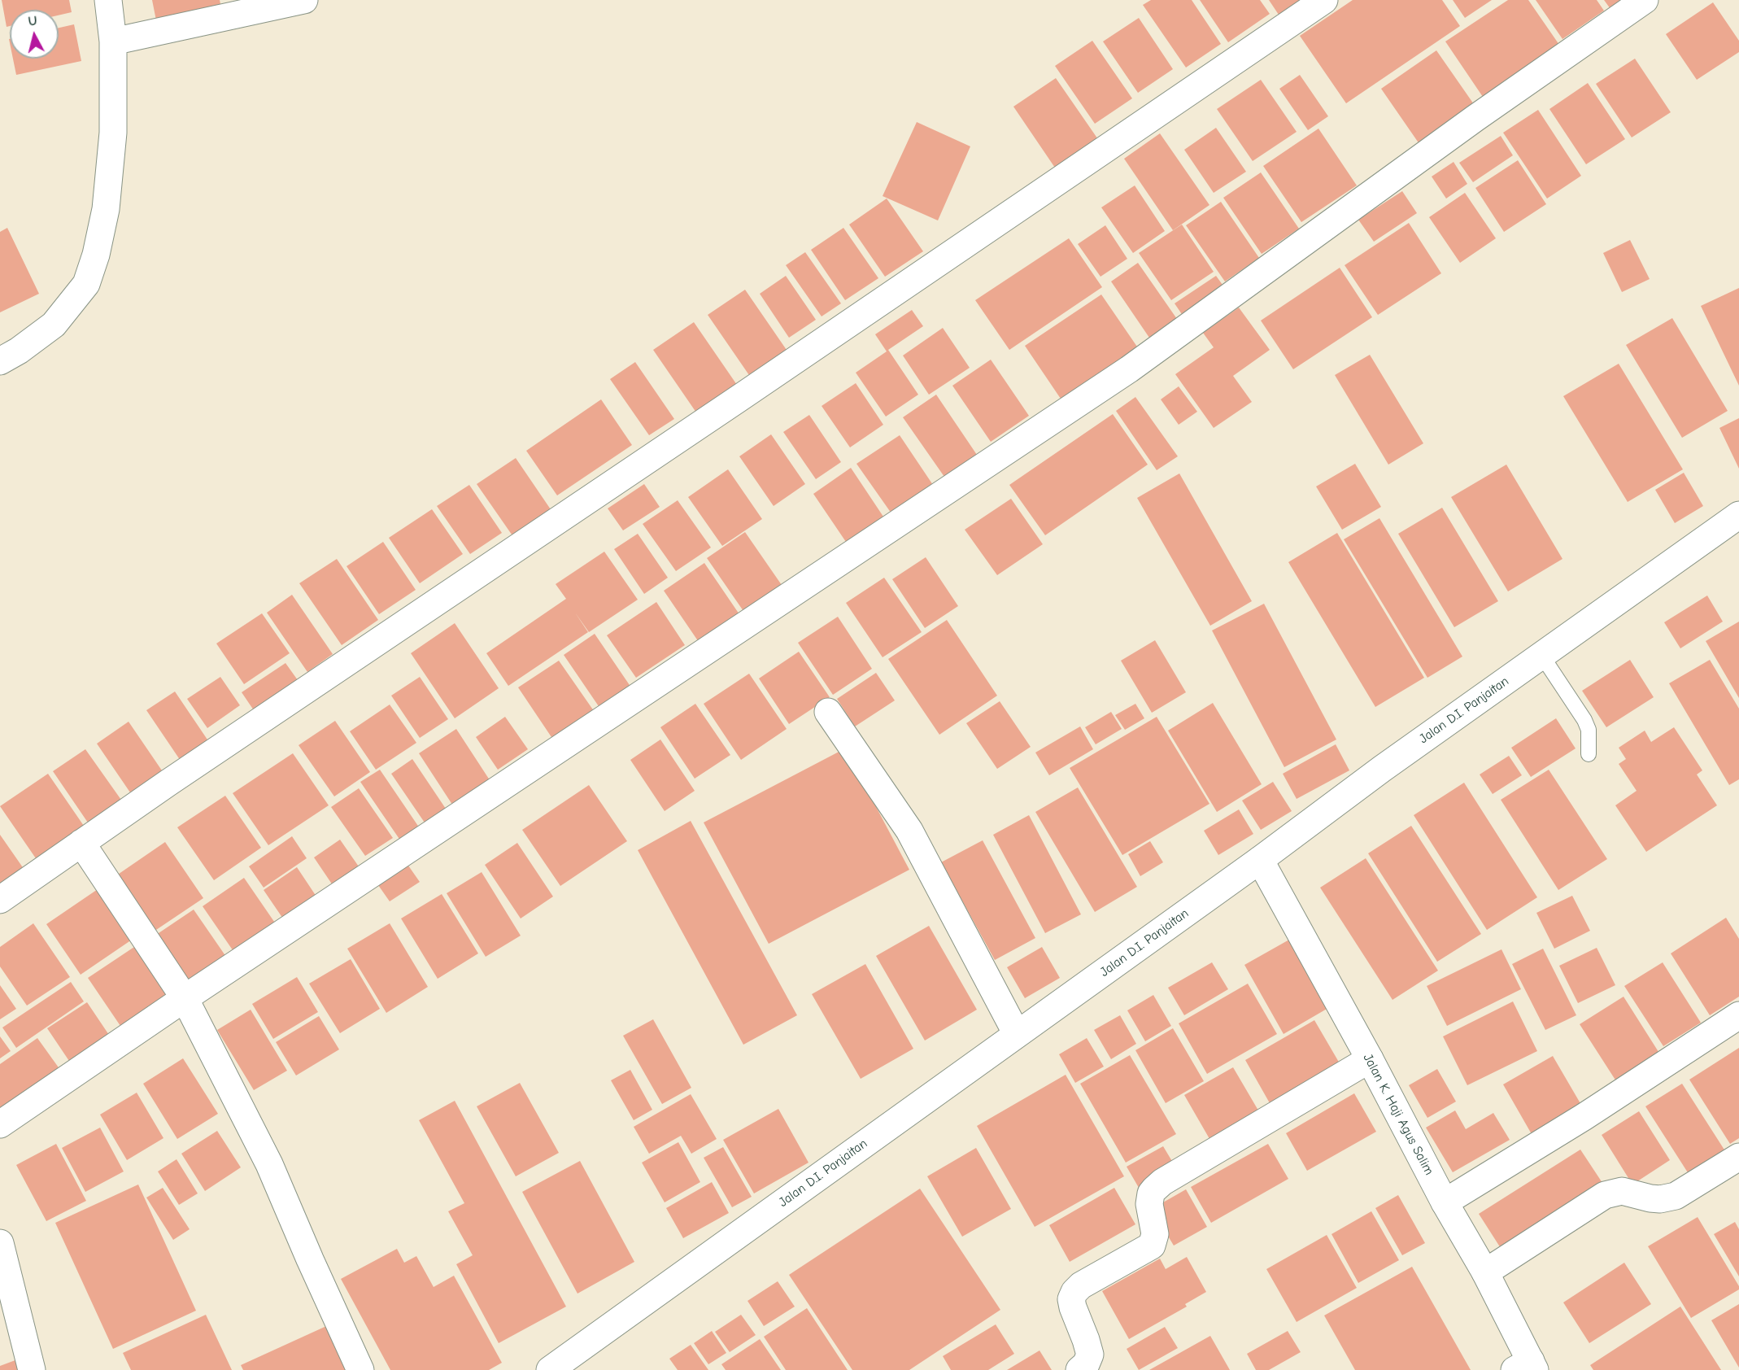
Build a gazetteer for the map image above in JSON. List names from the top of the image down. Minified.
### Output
{"streets":{"main road":["Jalan D.I. Panjaitan","Jalan K. Haji Agus Salim"]},"crossings":[["Jalan D.I. Panjaitan","Jalan K. Haji Agus Salim"]],"north":"top"}
